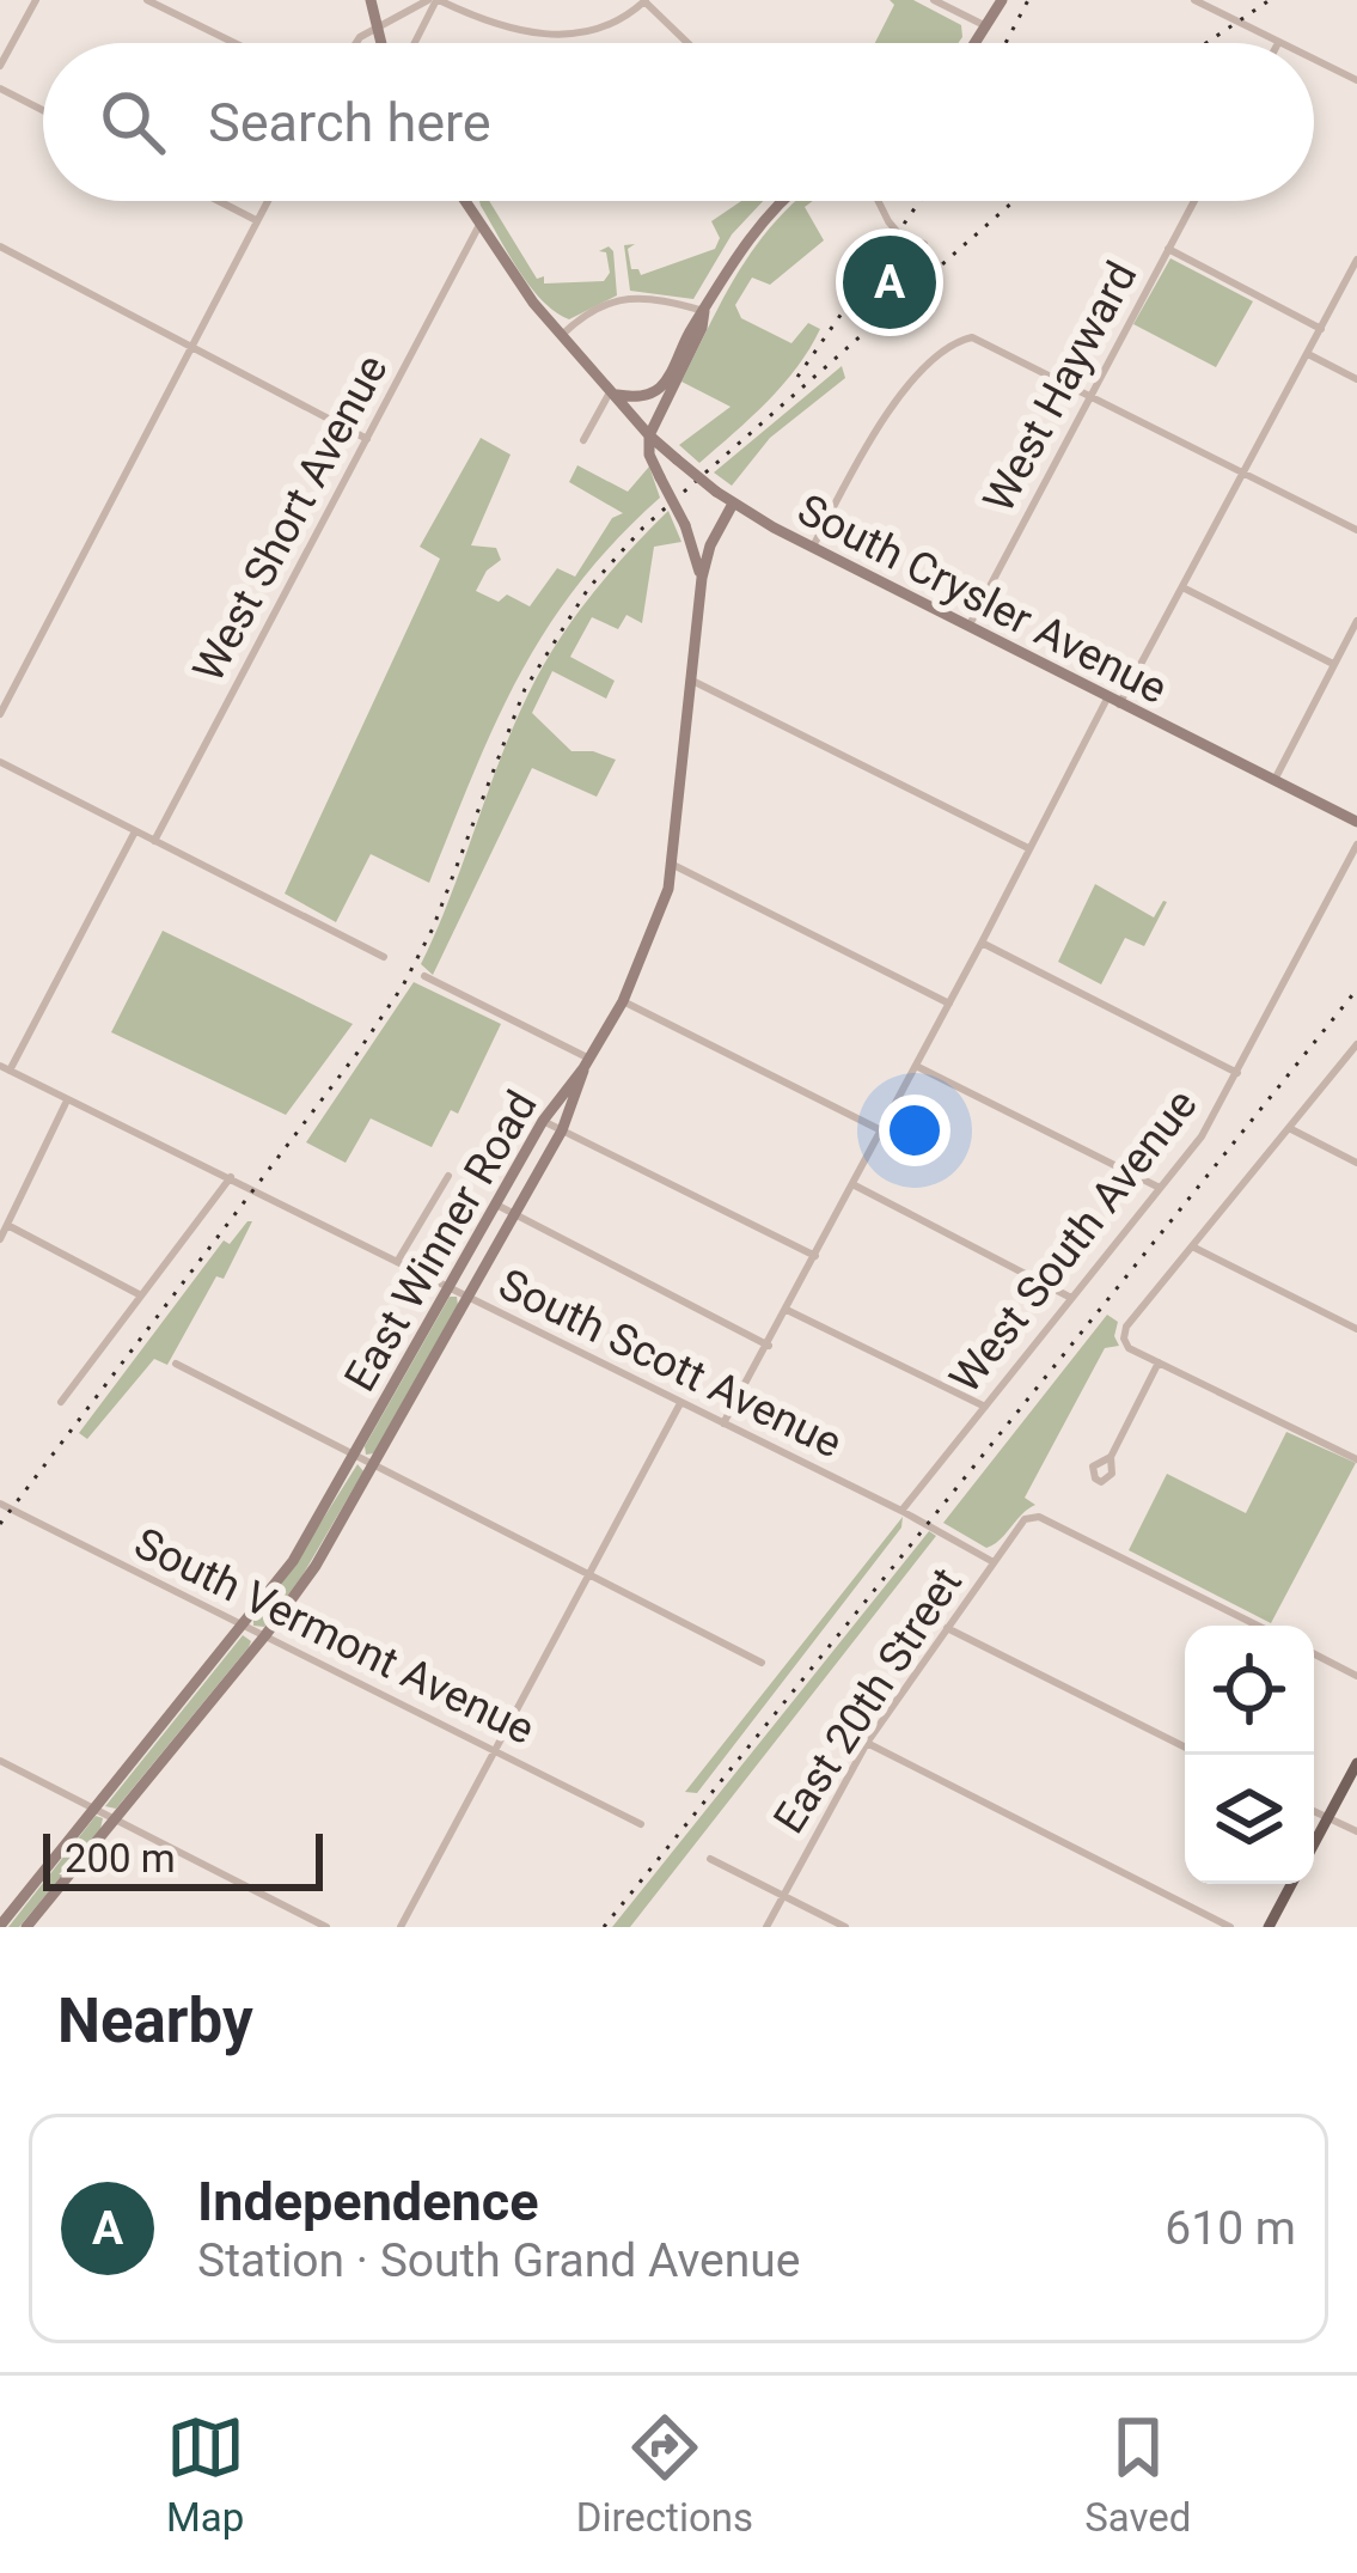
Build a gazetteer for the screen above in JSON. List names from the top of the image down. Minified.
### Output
{"streets":{"street":["West Hayward","West Short Avenue","South Crysler Avenue","East Winner Road","West South Avenue","South Scott Avenue","South Vermont Avenue","East 20th Street"]},"crossings":[["West Hayward","South Crysler Avenue"],["West Short Avenue","South Crysler Avenue"],["East Winner Road","South Scott Avenue"],["East Winner Road","South Vermont Avenue"],["West South Avenue","South Scott Avenue"],["South Scott Avenue","East 20th Street"]],"scale_bar":"200 m","page":{"search":"Search here","pins":"A","scale":"200 m","heading":"Nearby","list":[{"mark":"A","name":"Independence","note":"Station · South Grand Avenue","value":"610 m"}],"nav":["Map","Directions","Saved"]}}
